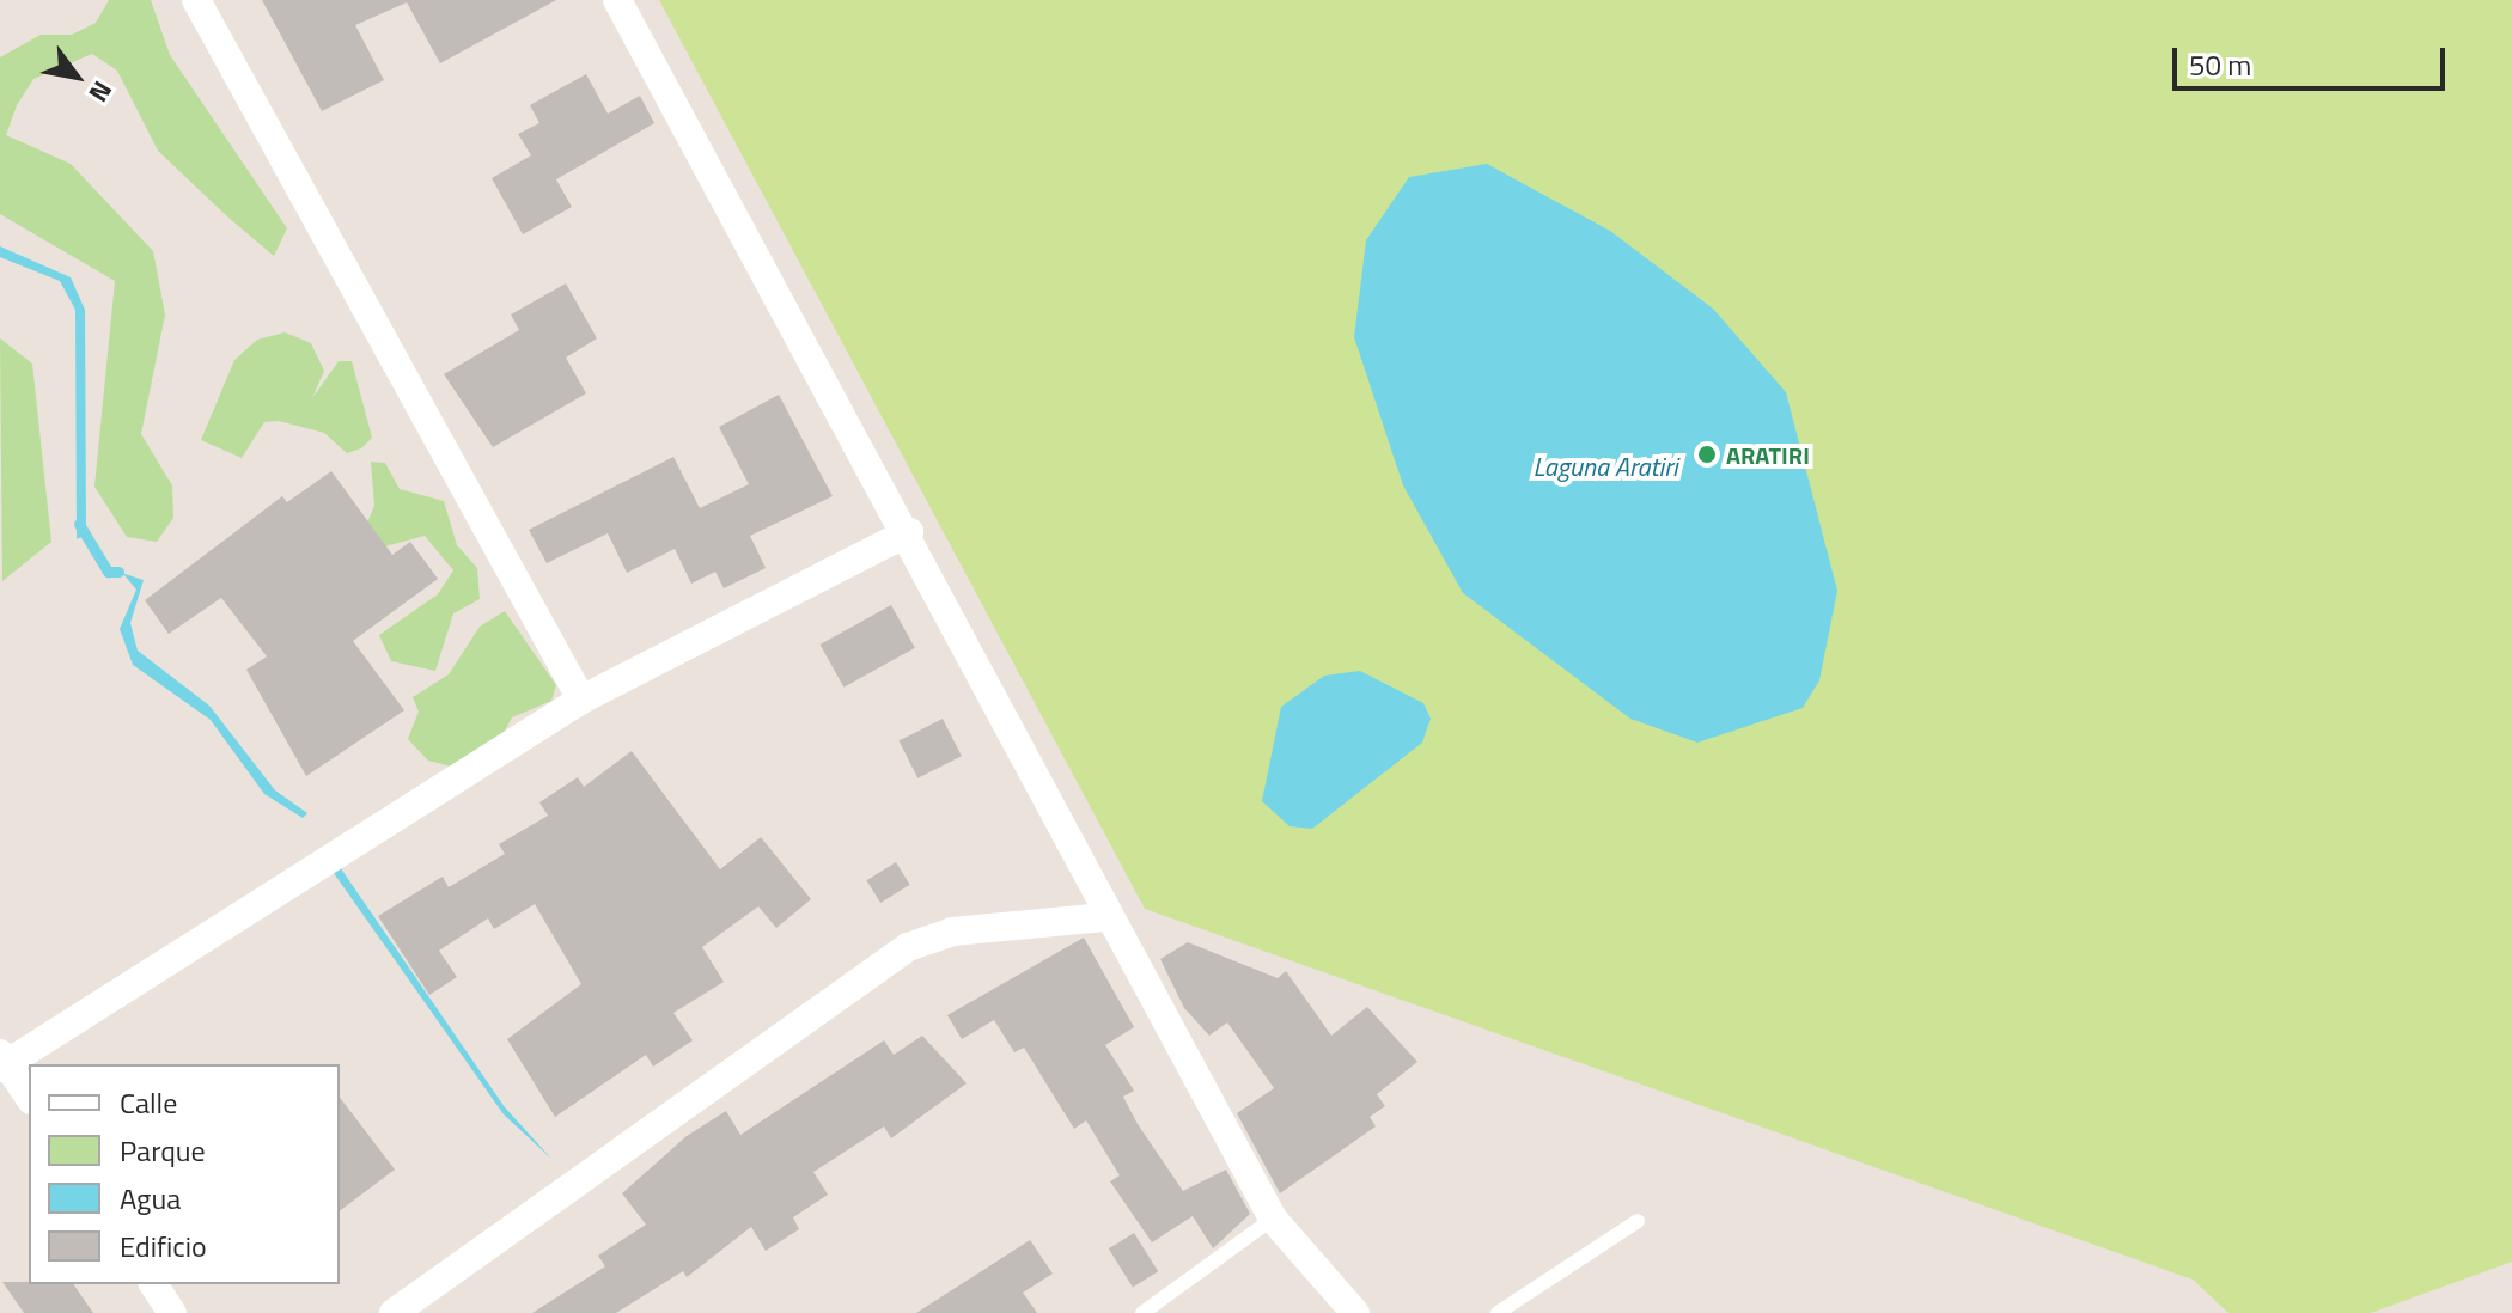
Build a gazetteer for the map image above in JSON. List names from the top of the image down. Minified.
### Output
{"water":["Laguna Aratiri"],"places":["ARATIRI"],"legend":["Calle","Parque","Agua","Edificio"],"scale_bar":"50 m","north":"bottom right"}
